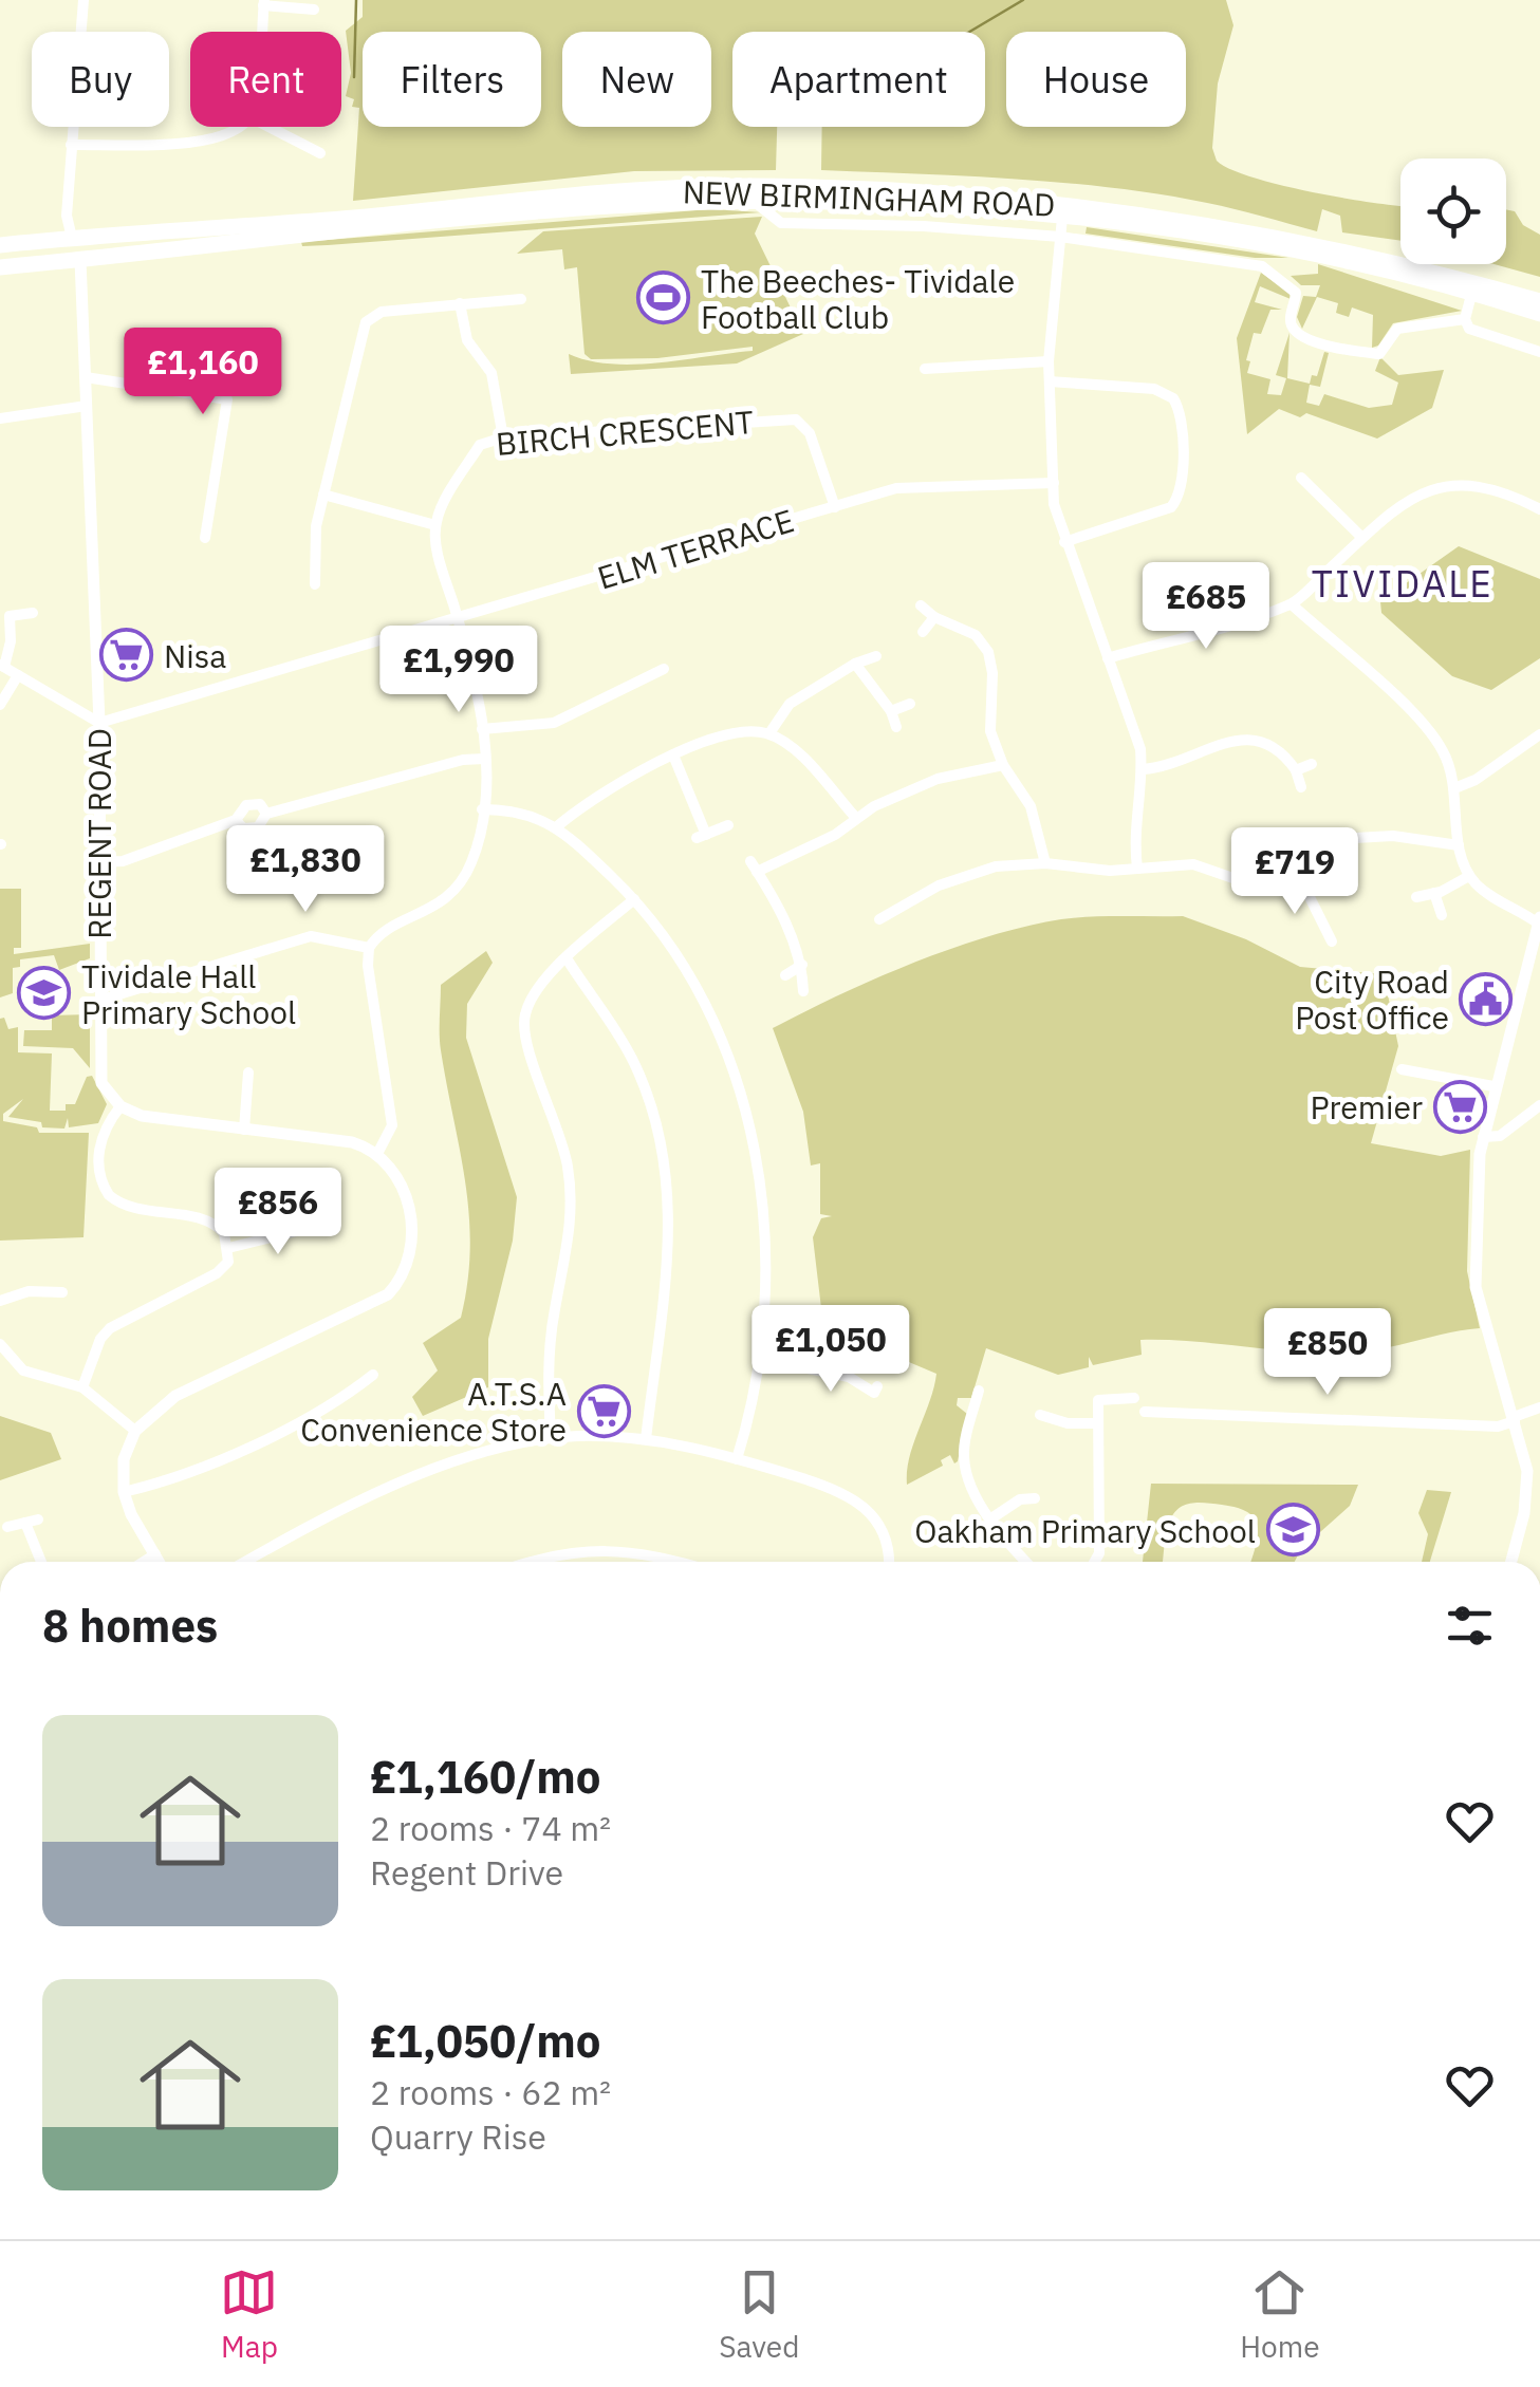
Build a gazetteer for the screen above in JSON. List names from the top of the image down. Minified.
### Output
{"streets":{"highway":["NEW BIRMINGHAM ROAD"],"street":["BIRCH CRESCENT","ELM TERRACE","REGENT ROAD"]},"crossings":[["NEW BIRMINGHAM ROAD","REGENT ROAD"],["BIRCH CRESCENT","ELM TERRACE"],["ELM TERRACE","REGENT ROAD"]],"districts":["TIVIDALE"],"places":{"sports":["The Beeches- Tividale Football Club"],"supermarket":["Nisa","Premier","A.T.S.A Convenience Store"],"school or university":["Tividale Hall Primary School","Oakham Primary School"],"public building":["City Road Post Office"]},"page":{"chip":["Buy","Rent","Filters","New","Apartment","House"],"price":["£1,160","£685","£1,990","£1,830","£719","£856","£1,050","£850"],"heading":"8 homes","list":[{"name":"£1,160/mo","note":"2 rooms · 74 m² · Regent Drive"},{"name":"£1,050/mo","note":"2 rooms · 62 m² · Quarry Rise"}],"tabs":["Map","Saved","Home"]}}
